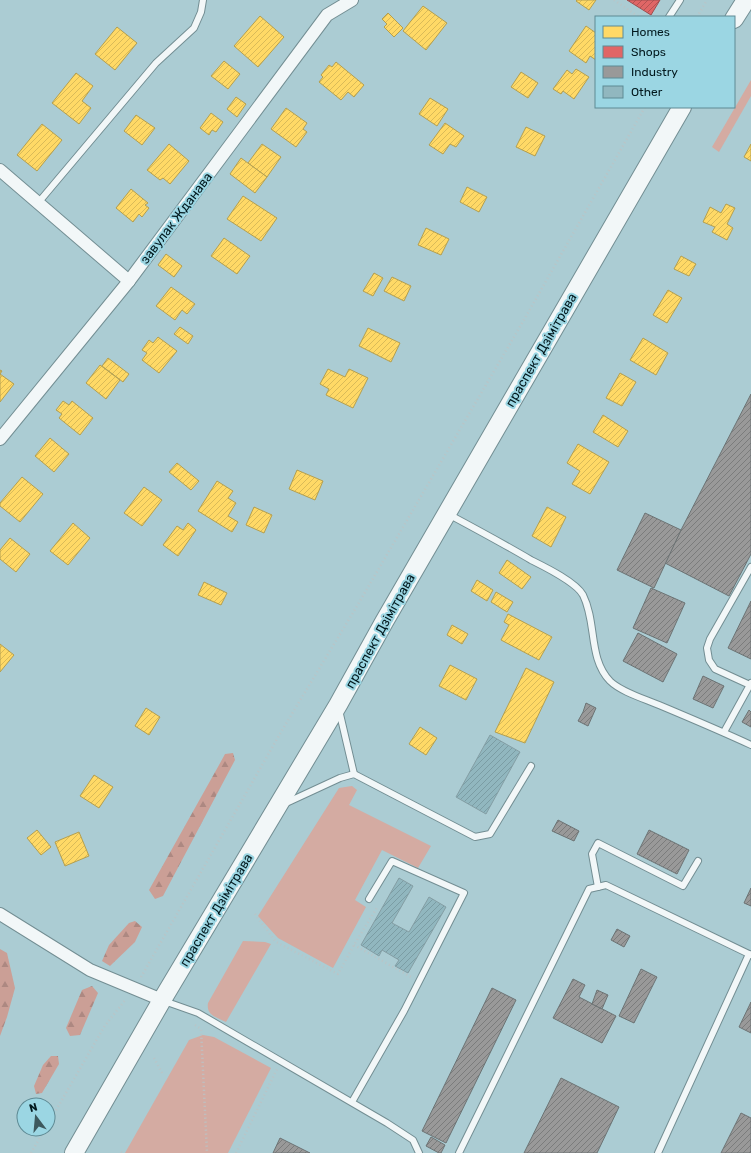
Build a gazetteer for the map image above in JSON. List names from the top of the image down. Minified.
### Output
{"streets":{"main road":["праспект Дзімітрава"],"street":["завулак Жданава"]},"legend":["Homes","Shops","Industry","Other"],"north":"top"}
